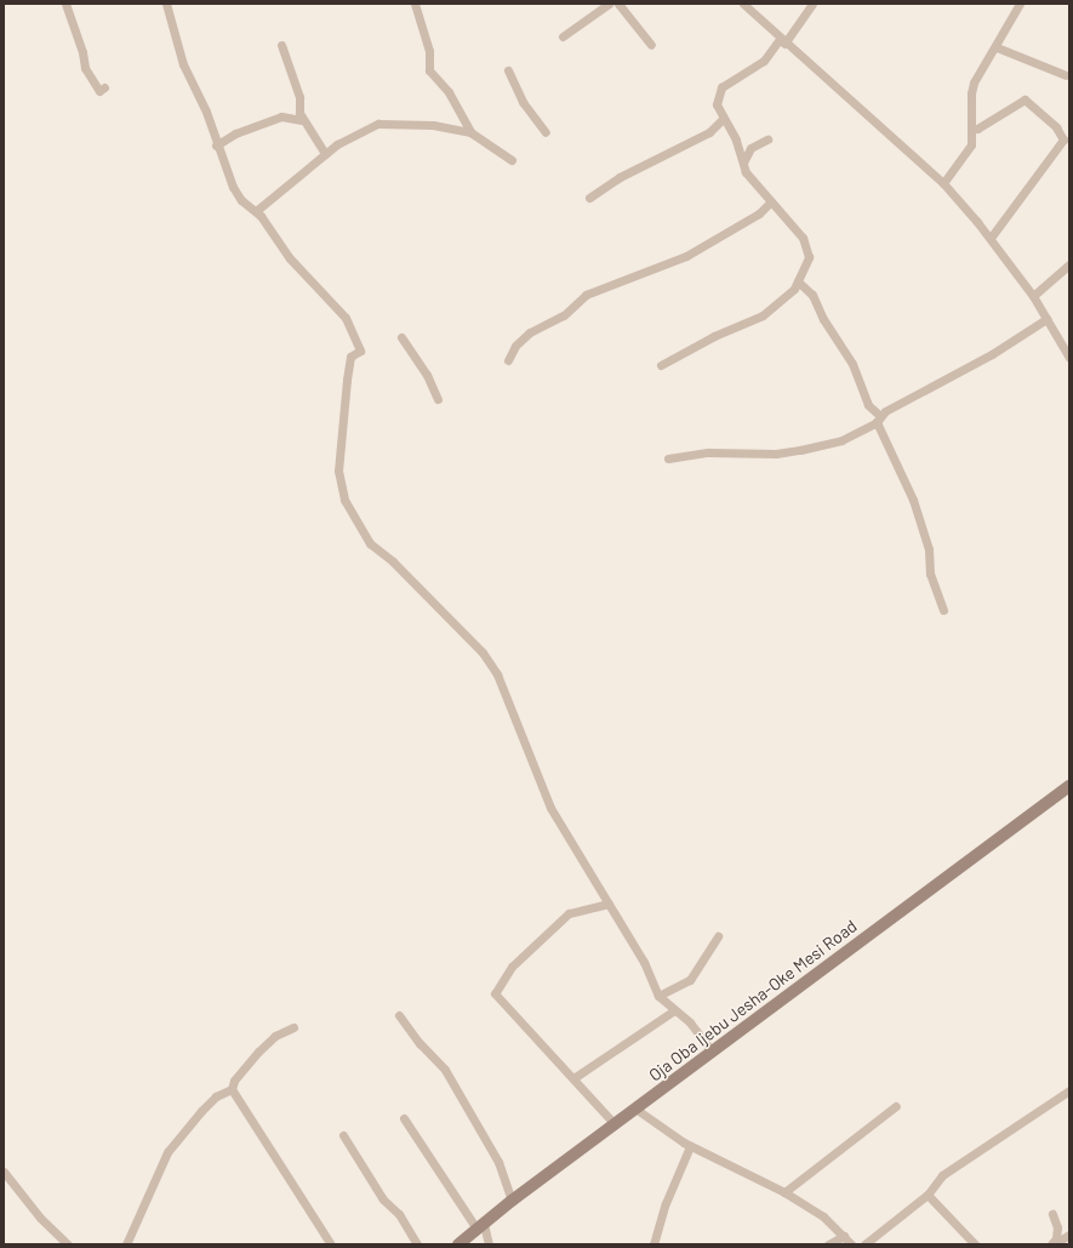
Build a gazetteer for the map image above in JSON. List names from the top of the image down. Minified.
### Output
{"streets":{"main road":["Oja Oba Ijebu Jesha-Oke Mesi Road"]}}
